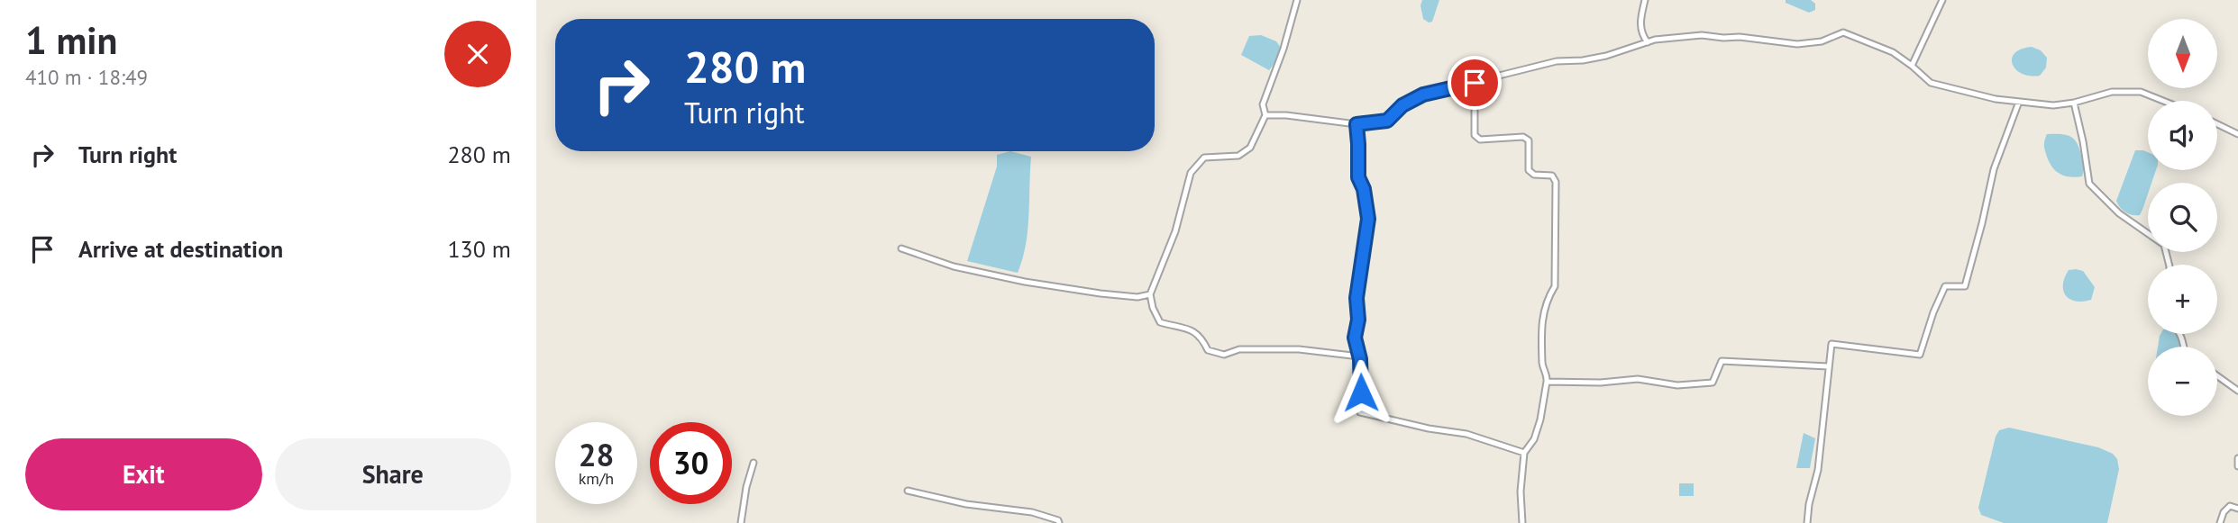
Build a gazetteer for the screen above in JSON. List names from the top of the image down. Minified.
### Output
{"north":"bottom","page":{"heading":["1 min","410 m · 18:49"],"map_buttons":["+","−"],"turn":["280 m","Turn right"],"list":[{"name":"Turn right","value":"280 m"},{"name":"Arrive at destination","value":"130 m"}],"speed":"28 km/h","limit":"30","buttons":["Exit","Share"]}}
